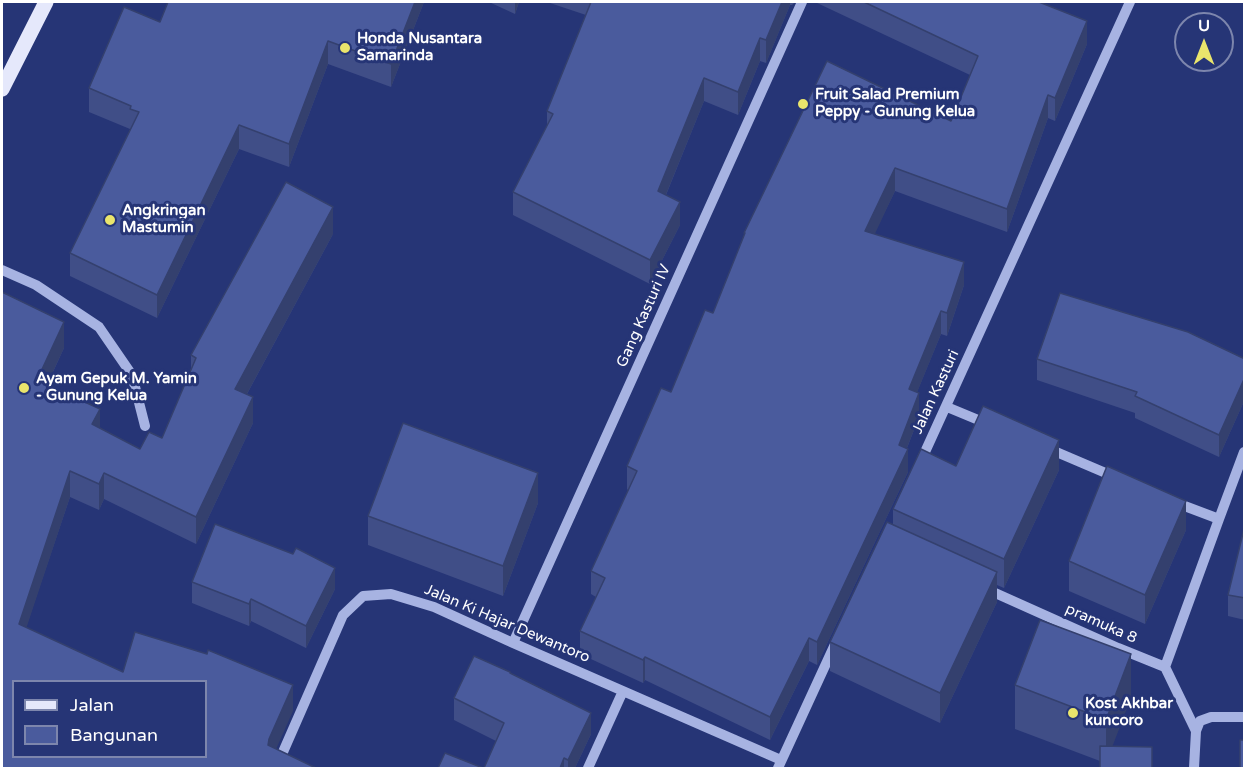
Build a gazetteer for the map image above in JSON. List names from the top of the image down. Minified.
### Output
{"streets":{"street":["Gang Kasturi IV","Jalan Kasturi","Jalan Ki Hajar Dewantoro","pramuka 8"]},"crossings":[["Gang Kasturi IV","Jalan Ki Hajar Dewantoro"]],"places":["Honda Nusantara Samarinda","Fruit Salad Premium Peppy - Gunung Kelua","Angkringan Mastumin","Ayam Gepuk M. Yamin - Gunung Kelua","Kost Akhbar kuncoro"],"legend":["Jalan","Bangunan"],"north":"top"}
